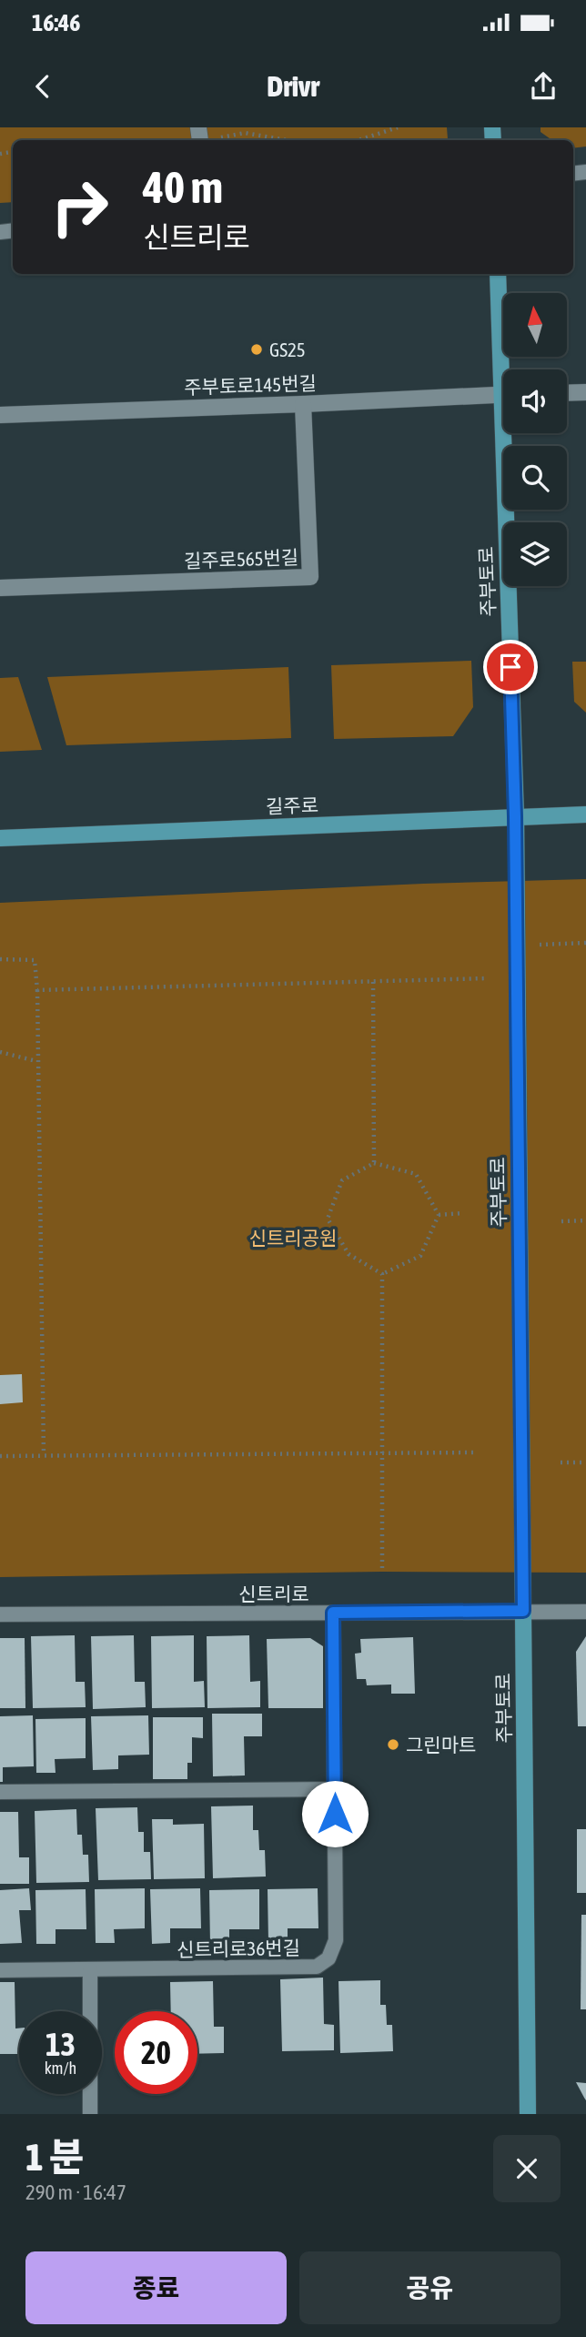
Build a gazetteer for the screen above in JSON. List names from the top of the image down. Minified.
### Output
{"streets":{"main road":["주부토로","길주로"],"street":["주부토로145번길","길주로565번길"],"lane":["신트리로","신트리로36번길"]},"crossings":[["주부토로145번길","길주로565번길"],["주부토로","길주로"],["주부토로","신트리로"],["신트리로","신트리로36번길"]],"parks":["신트리공원"],"places":["GS25","그린마트"],"north":"top","page":{"status":"16:46","header":"Drivr","turn":["40 m","신트리로"],"speed":"13 km/h","limit":"20","heading":["1 분","290 m · 16:47"],"buttons":["종료","공유"]}}
